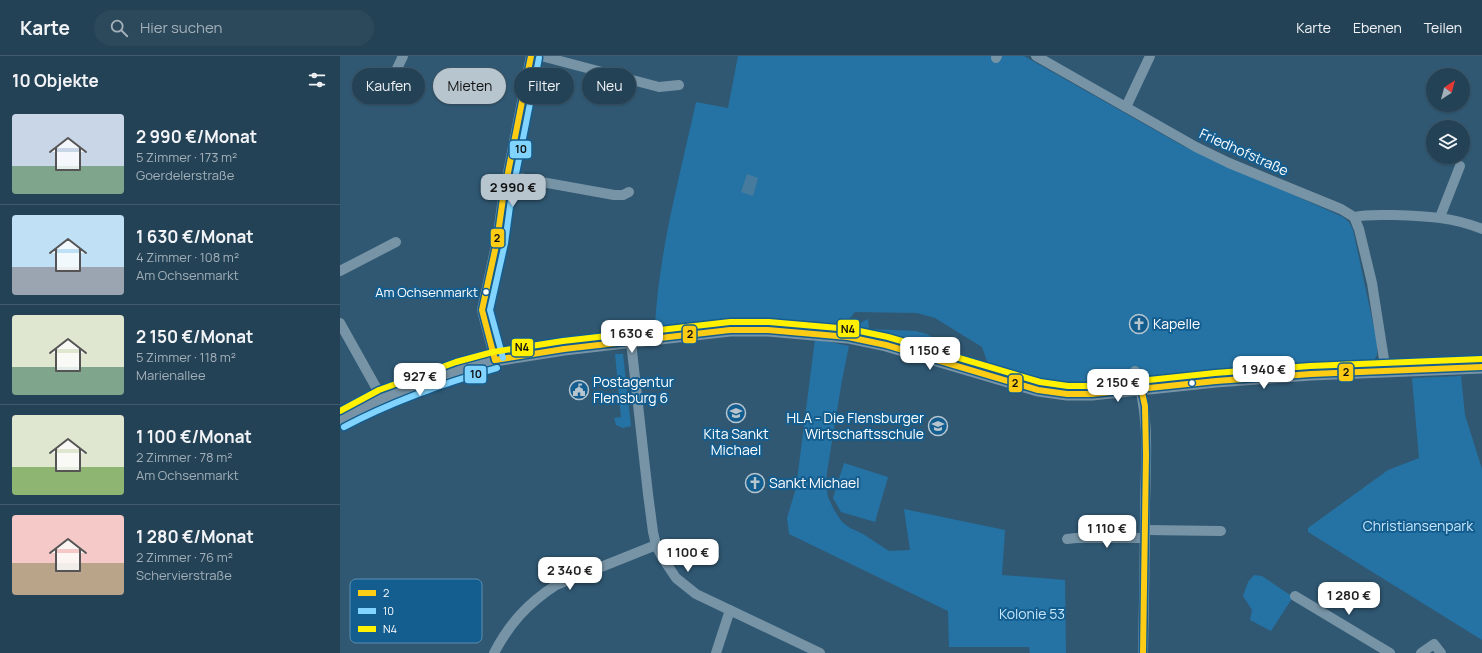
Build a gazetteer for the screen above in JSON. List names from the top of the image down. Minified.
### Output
{"streets":{"street":["Friedhofstraße"]},"parks":["Christiansenpark","Kolonie 53"],"places":{"other":["Am Ochsenmarkt"],"church":["Kapelle","Sankt Michael"],"public building":["Postagentur Flensburg 6"],"school or university":["Kita Sankt Michael","HLA - Die Flensburger Wirtschaftsschule"]},"lines":["transit line 2","transit line 10","transit line N4"],"legend":["2","10","N4"],"north":"top right","page":{"header":"Karte","search":"Hier suchen","nav":["Karte","Ebenen","Teilen"],"heading":"10 Objekte","chip":["Kaufen","Mieten","Filter","Neu"],"list":[{"name":"2 990 €/Monat","note":"5 Zimmer · 173 m² · Goerdelerstraße"},{"name":"1 630 €/Monat","note":"4 Zimmer · 108 m² · Am Ochsenmarkt"},{"name":"2 150 €/Monat","note":"5 Zimmer · 118 m² · Marienallee"},{"name":"1 100 €/Monat","note":"2 Zimmer · 78 m² · Am Ochsenmarkt"},{"name":"1 280 €/Monat","note":"2 Zimmer · 76 m² · Schervierstraße"}],"price":["2 990 €","1 630 €","1 150 €","1 940 €","927 €","2 150 €","1 110 €","1 100 €","2 340 €","1 280 €"]}}
